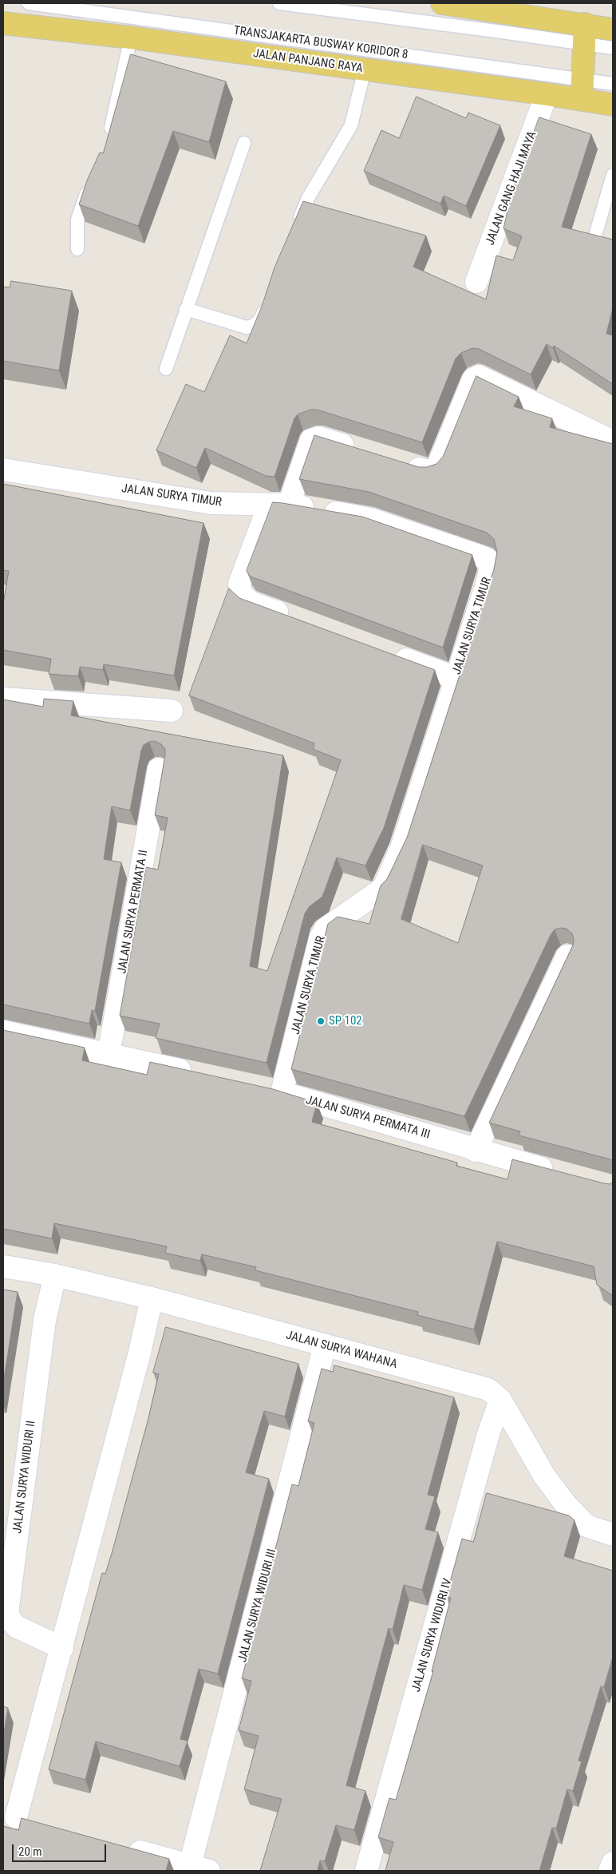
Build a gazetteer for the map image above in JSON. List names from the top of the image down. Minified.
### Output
{"streets":{"main road":["JALAN PANJANG RAYA"],"street":["JALAN GANG HAJI MAYA","JALAN SURYA TIMUR","JALAN SURYA PERMATA II","JALAN SURYA PERMATA III","JALAN SURYA WAHANA","JALAN SURYA WIDURI II","JALAN SURYA WIDURI III","JALAN SURYA WIDURI IV"],"lane":["TRANSJAKARTA BUSWAY KORIDOR 8"]},"crossings":[["TRANSJAKARTA BUSWAY KORIDOR 8","JALAN PANJANG RAYA"],["JALAN PANJANG RAYA","JALAN GANG HAJI MAYA"],["JALAN SURYA TIMUR","JALAN SURYA PERMATA III"],["JALAN SURYA WAHANA","JALAN SURYA WIDURI II"],["JALAN SURYA WAHANA","JALAN SURYA WIDURI III"],["JALAN SURYA WAHANA","JALAN SURYA WIDURI IV"]],"places":["SP 102"],"scale_bar":"20 m"}
